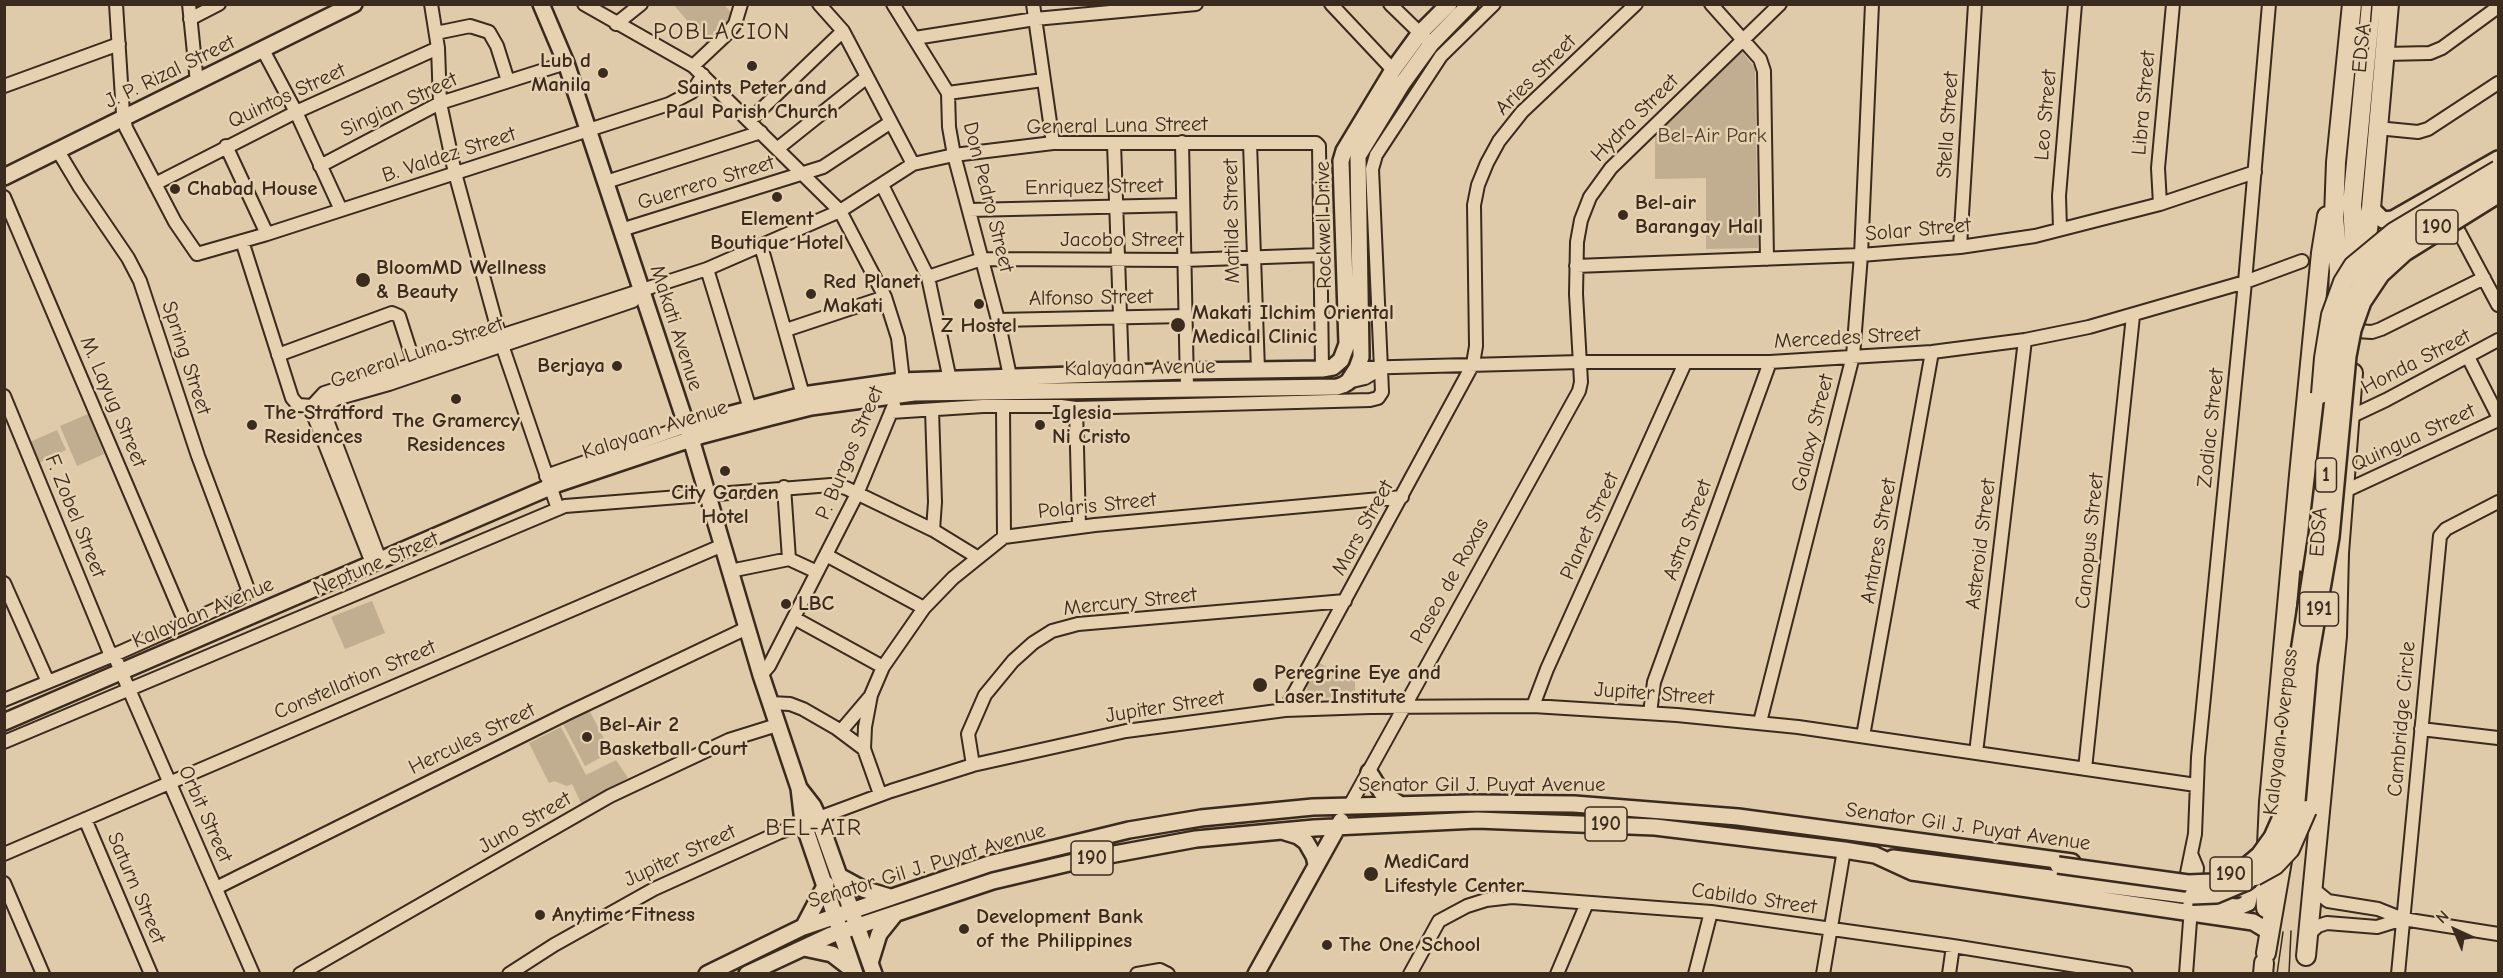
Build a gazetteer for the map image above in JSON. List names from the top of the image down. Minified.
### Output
{"streets":{"highway":["EDSA","1"],"main road":["J. P. Rizal Street","Rockwell Drive","190","Makati Avenue","Kalayaan Avenue","Paseo de Roxas","191","Kalayaan Overpass","Senator Gil J. Puyat Avenue"],"street":["Aries Street","Quintos Street","Libra Street","Singian Street","Leo Street","Hydra Street","Stella Street","General Luna Street","B. Valdez Street","Guerrero Street","Enriquez Street","Don Pedro Street","Matilde Street","Solar Street","Jacobo Street","Alfonso Street","Mercedes Street","Spring Street","Honda Street","M. Layug Street","Zodiac Street","Galaxy Street","Quingua Street","P. Burgos Street","Polaris Street","F. Zobel Street","Planet Street","Mars Street","Astra Street","Antares Street","Canopus Street","Asteroid Street","Neptune Street","Mercury Street","Constellation Street","Jupiter Street","Cambridge Circle","Hercules Street","Orbit Street","Juno Street","Saturn Street","Cabildo Street"]},"crossings":[["EDSA","190"],["EDSA","Honda Street"],["EDSA","Quingua Street"],["EDSA","1"],["EDSA","Senator Gil J. Puyat Avenue"],["J. P. Rizal Street","Spring Street"],["Aries Street","Mercedes Street"],["Aries Street","Mars Street"],["Quintos Street","B. Valdez Street"],["Libra Street","Solar Street"],["Singian Street","Makati Avenue"],["Leo Street","Solar Street"],["Hydra Street","Solar Street"],["Hydra Street","Mercedes Street"],["Hydra Street","Paseo de Roxas"],["Stella Street","Solar Street"],["General Luna Street","Don Pedro Street"],["General Luna Street","Matilde Street"],["General Luna Street","Jacobo Street"],["General Luna Street","Makati Avenue"],["General Luna Street","Kalayaan Avenue"],["General Luna Street","P. Burgos Street"],["B. Valdez Street","Makati Avenue"],["B. Valdez Street","P. Burgos Street"],["Guerrero Street","Makati Avenue"],["Guerrero Street","P. Burgos Street"],["Enriquez Street","Don Pedro Street"],["Don Pedro Street","Jacobo Street"],["Don Pedro Street","Alfonso Street"],["Don Pedro Street","Kalayaan Avenue"],["Matilde Street","Jacobo Street"],["Matilde Street","Kalayaan Avenue"],["Rockwell Drive","Mercedes Street"],["Rockwell Drive","Kalayaan Avenue"],["190","Kalayaan Overpass"],["Solar Street","Zodiac Street"],["Solar Street","Galaxy Street"],["Makati Avenue","Kalayaan Avenue"],["Makati Avenue","P. Burgos Street"],["Makati Avenue","Neptune Street"],["Makati Avenue","Constellation Street"],["Makati Avenue","Jupiter Street"],["Makati Avenue","Hercules Street"],["Makati Avenue","Senator Gil J. Puyat Avenue"],["Makati Avenue","Juno Street"],["Mercedes Street","Kalayaan Avenue"],["Mercedes Street","Zodiac Street"],["Mercedes Street","Galaxy Street"],["Mercedes Street","Planet Street"],["Mercedes Street","Mars Street"],["Mercedes Street","Astra Street"],["Mercedes Street","Antares Street"],["Mercedes Street","Canopus Street"],["Mercedes Street","Asteroid Street"],["Mercedes Street","Paseo de Roxas"],["Spring Street","M. Layug Street"],["Kalayaan Avenue","P. Burgos Street"],["Kalayaan Avenue","F. Zobel Street"],["Kalayaan Avenue","Orbit Street"],["Zodiac Street","Jupiter Street"],["Zodiac Street","Senator Gil J. Puyat Avenue"],["Galaxy Street","Jupiter Street"],["P. Burgos Street","Neptune Street"],["1","Senator Gil J. Puyat Avenue"],["Polaris Street","Mars Street"],["Polaris Street","Neptune Street"],["Polaris Street","Jupiter Street"],["F. Zobel Street","Orbit Street"],["Planet Street","Jupiter Street"],["Mars Street","Mercury Street"],["Mars Street","Jupiter Street"],["Astra Street","Jupiter Street"],["Antares Street","Jupiter Street"],["Canopus Street","Jupiter Street"],["Asteroid Street","Jupiter Street"],["Neptune Street","Orbit Street"],["Paseo de Roxas","Jupiter Street"],["Paseo de Roxas","Senator Gil J. Puyat Avenue"],["Mercury Street","Jupiter Street"],["Constellation Street","Orbit Street"],["Constellation Street","Saturn Street"],["Kalayaan Overpass","Senator Gil J. Puyat Avenue"],["Hercules Street","Orbit Street"]],"districts":["POBLACION","BEL-AIR"],"parks":["Bel-Air Park"],"places":["Saints Peter and Paul Parish Church","Lub d Manila","Chabad House","Element Boutique Hotel","Bel-air Barangay Hall","BloomMD Wellness & Beauty","Red Planet Makati","Z Hostel","Makati Ilchim Oriental Medical Clinic","Berjaya","The Gramercy Residences","The Stratford Residences","Iglesia Ni Cristo","City Garden Hotel","LBC","Peregrine Eye and Laser Institute","Bel-Air 2 Basketball Court","MediCard Lifestyle Center","Anytime Fitness","Development Bank of the Philippines","The One School"],"north":"top left"}
